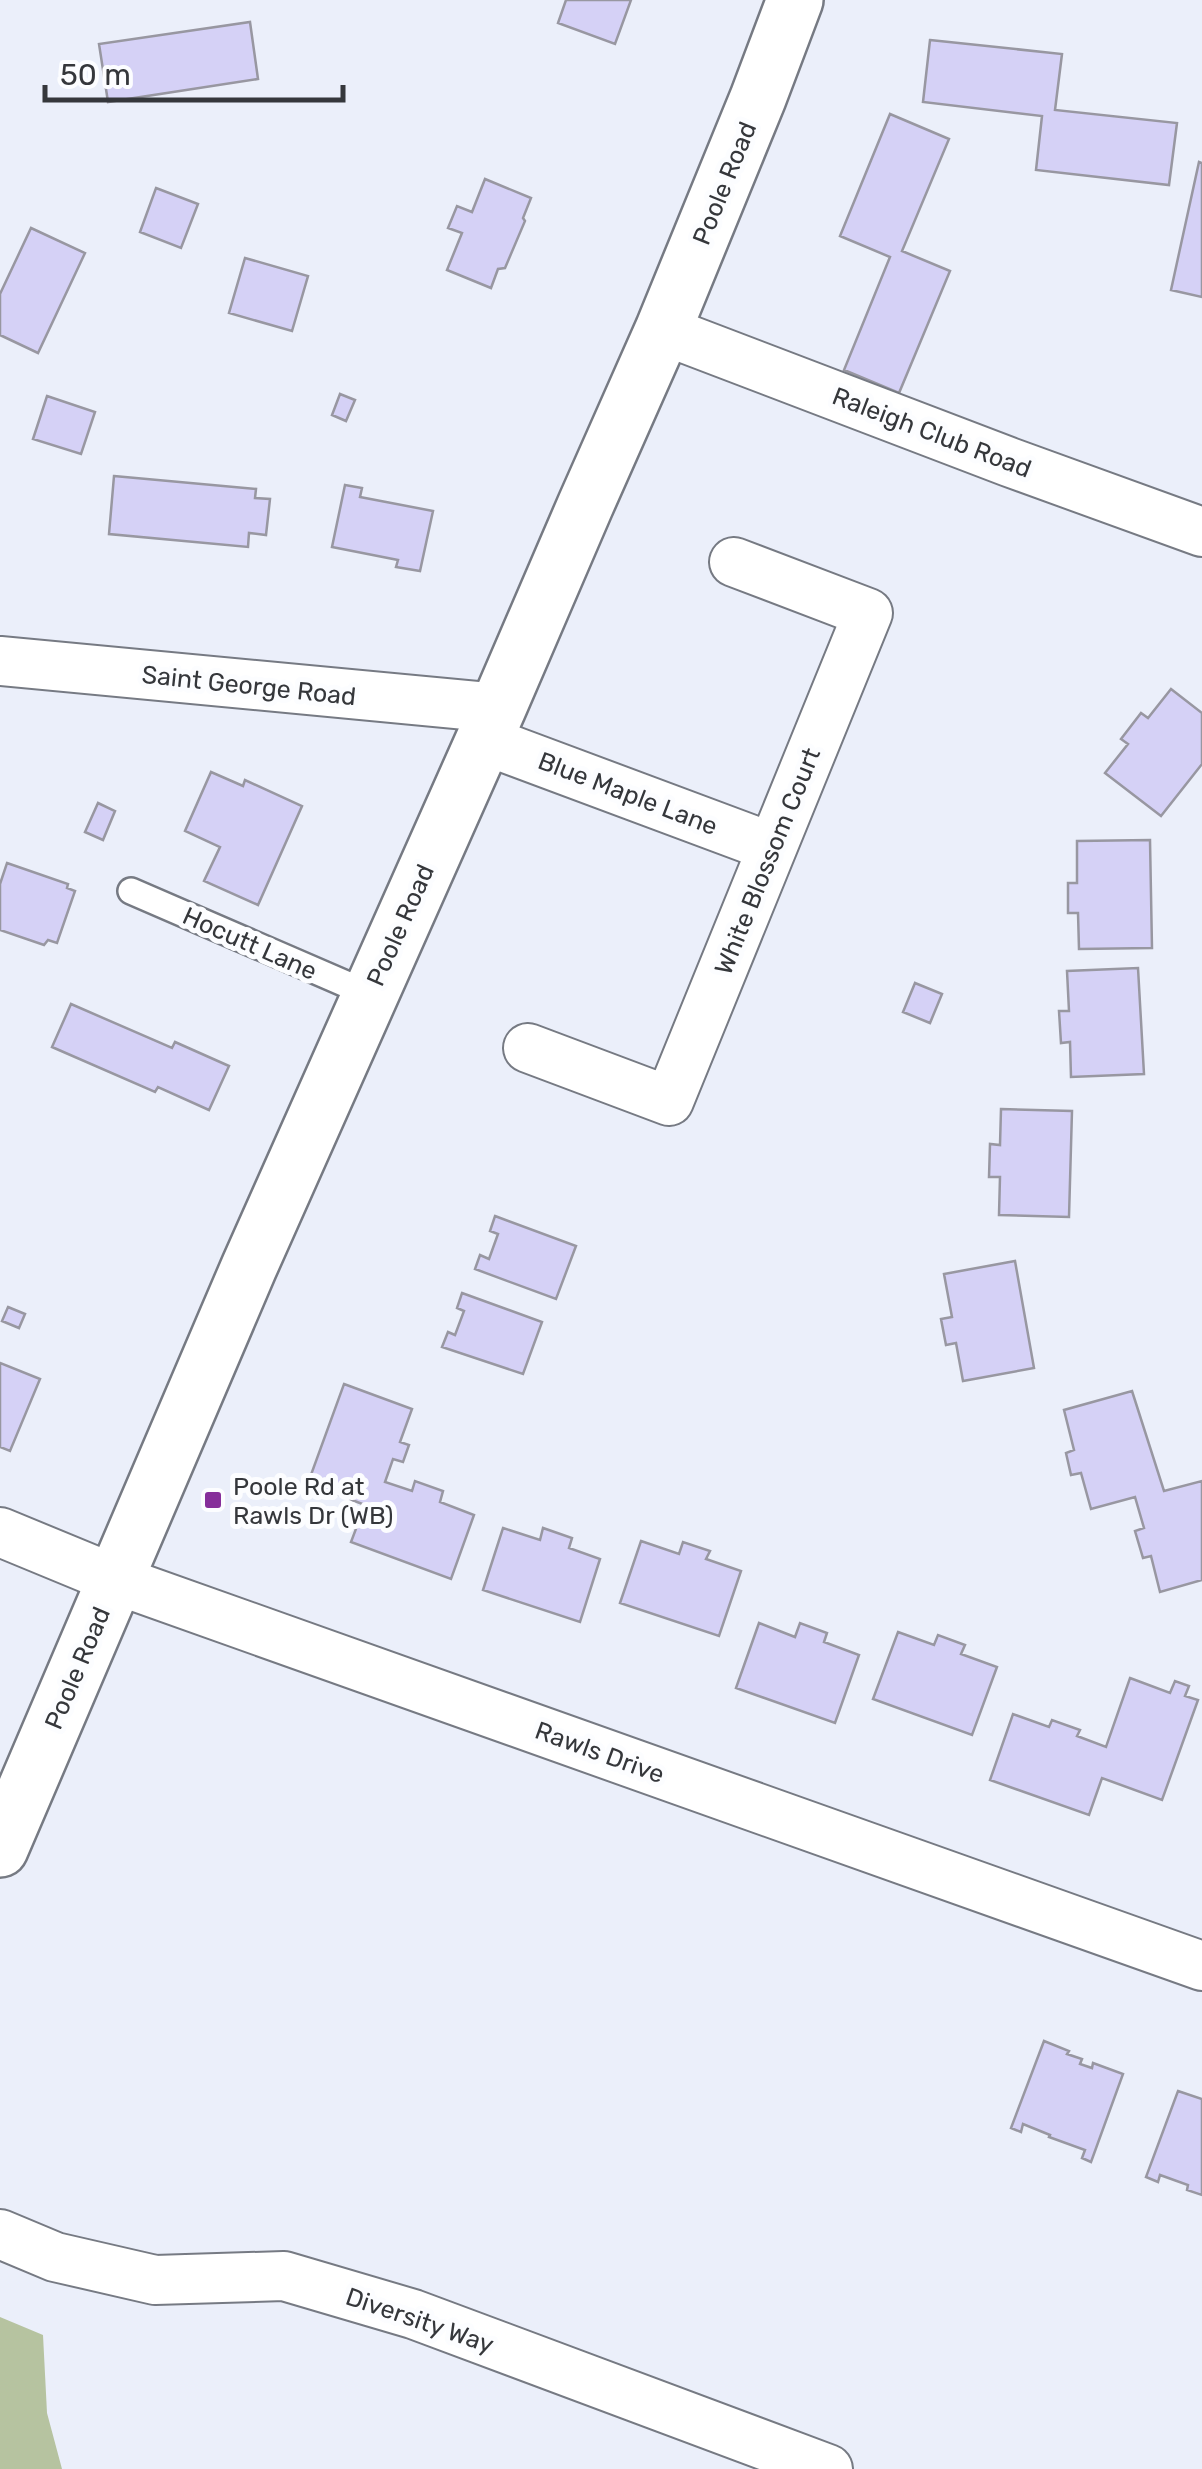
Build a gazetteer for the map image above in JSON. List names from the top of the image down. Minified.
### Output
{"streets":{"main road":["Poole Road"],"street":["Raleigh Club Road","Saint George Road","Blue Maple Lane","White Blossom Court","Rawls Drive","Diversity Way"],"lane":["Hocutt Lane"]},"crossings":[["Poole Road","Raleigh Club Road"],["Poole Road","Saint George Road"],["Poole Road","Blue Maple Lane"],["Poole Road","Hocutt Lane"],["Poole Road","Rawls Drive"],["Saint George Road","Blue Maple Lane"],["Blue Maple Lane","White Blossom Court"]],"places":{"transit":["Poole Rd at Rawls Dr (WB)"]},"scale_bar":"50 m"}
